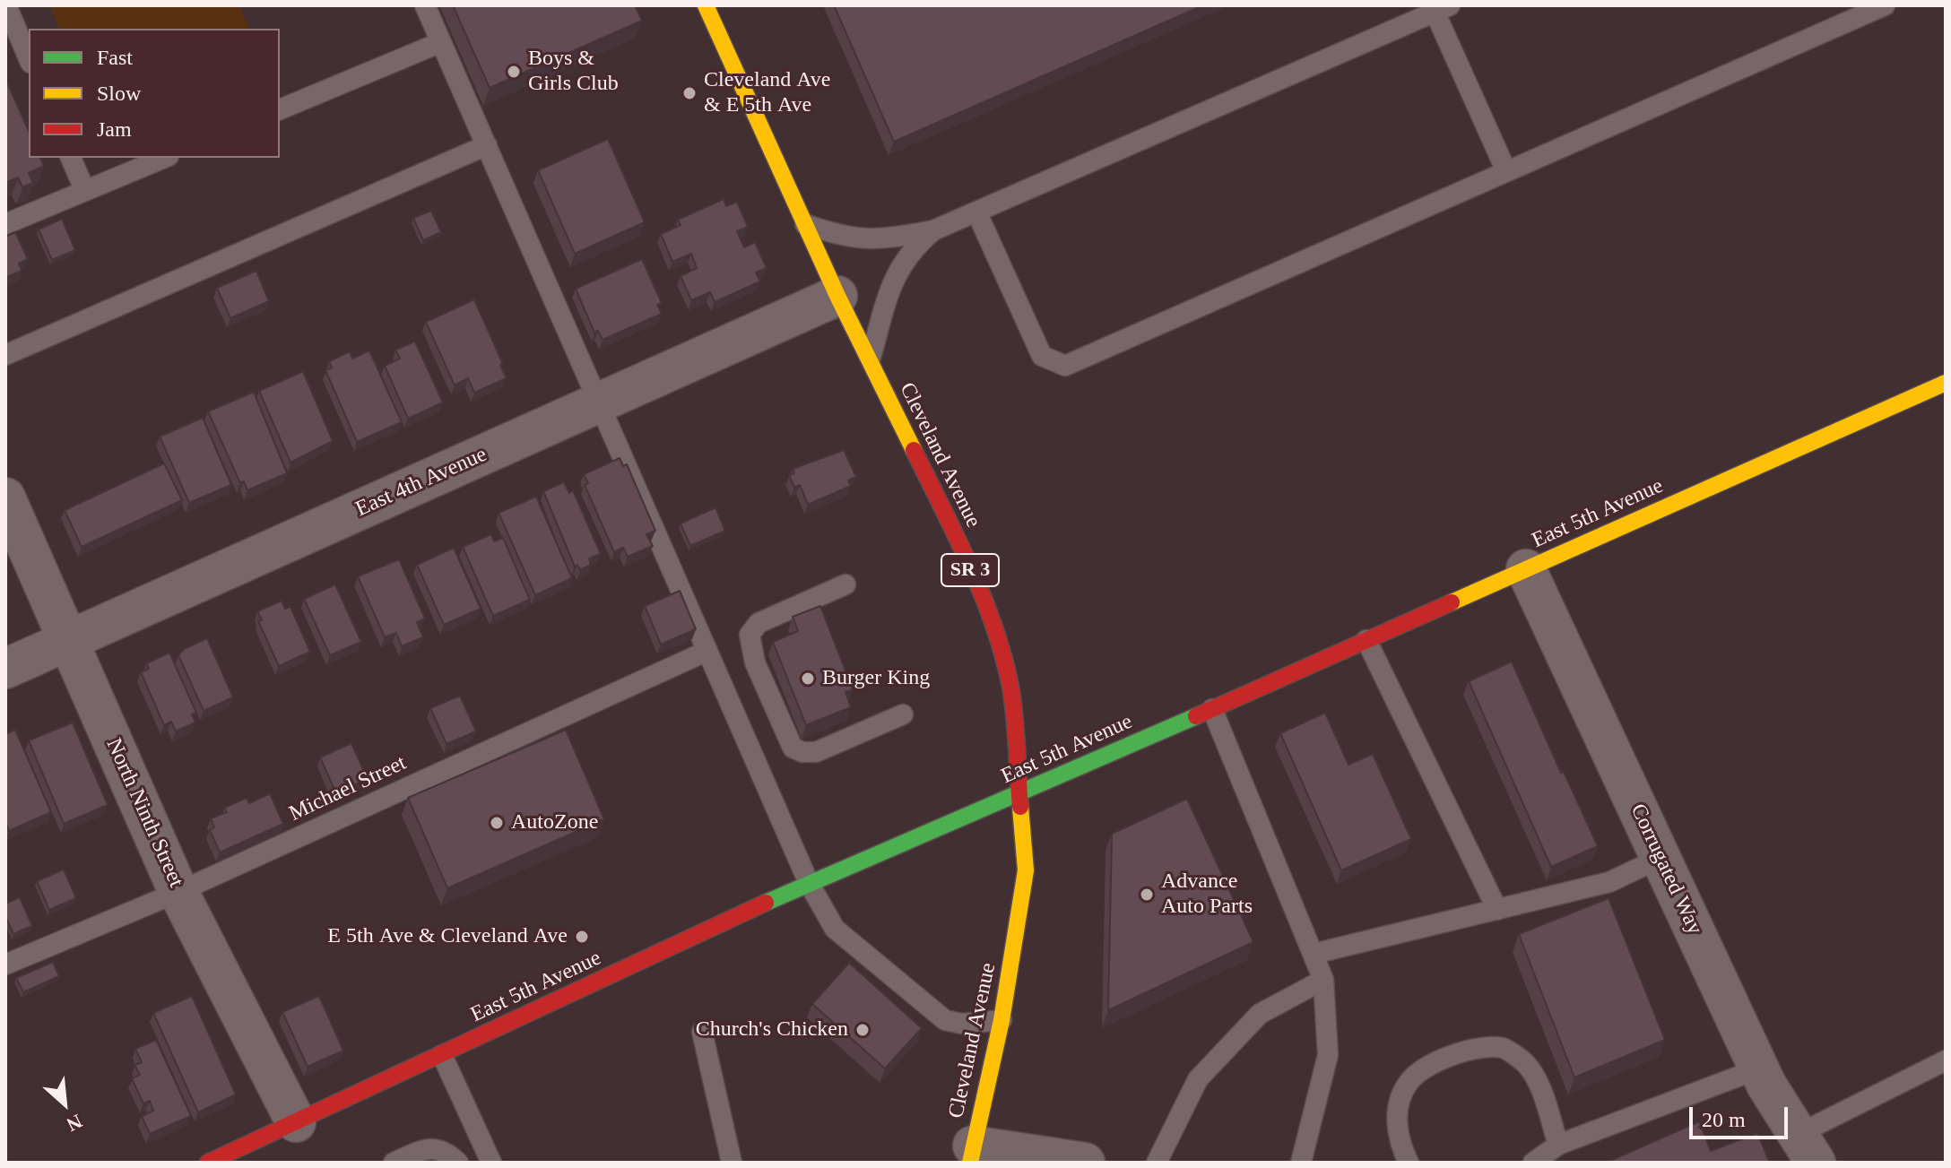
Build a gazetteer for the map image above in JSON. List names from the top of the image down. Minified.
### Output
{"streets":{"main road":["Cleveland Avenue","East 5th Avenue","SR 3"],"street":["East 4th Avenue","North Ninth Street","Corrugated Way"],"lane":["Michael Street"]},"crossings":[["Cleveland Avenue","East 4th Avenue"],["Cleveland Avenue","East 5th Avenue"],["East 4th Avenue","North Ninth Street"],["East 5th Avenue","North Ninth Street"],["East 5th Avenue","Corrugated Way"],["Michael Street","North Ninth Street"]],"places":["Boys & Girls Club","Cleveland Ave & E 5th Ave","Burger King","AutoZone","Advance Auto Parts","E 5th Ave & Cleveland Ave","Church's Chicken"],"legend":["Fast","Slow","Jam"],"scale_bar":"20 m","north":"bottom right"}
